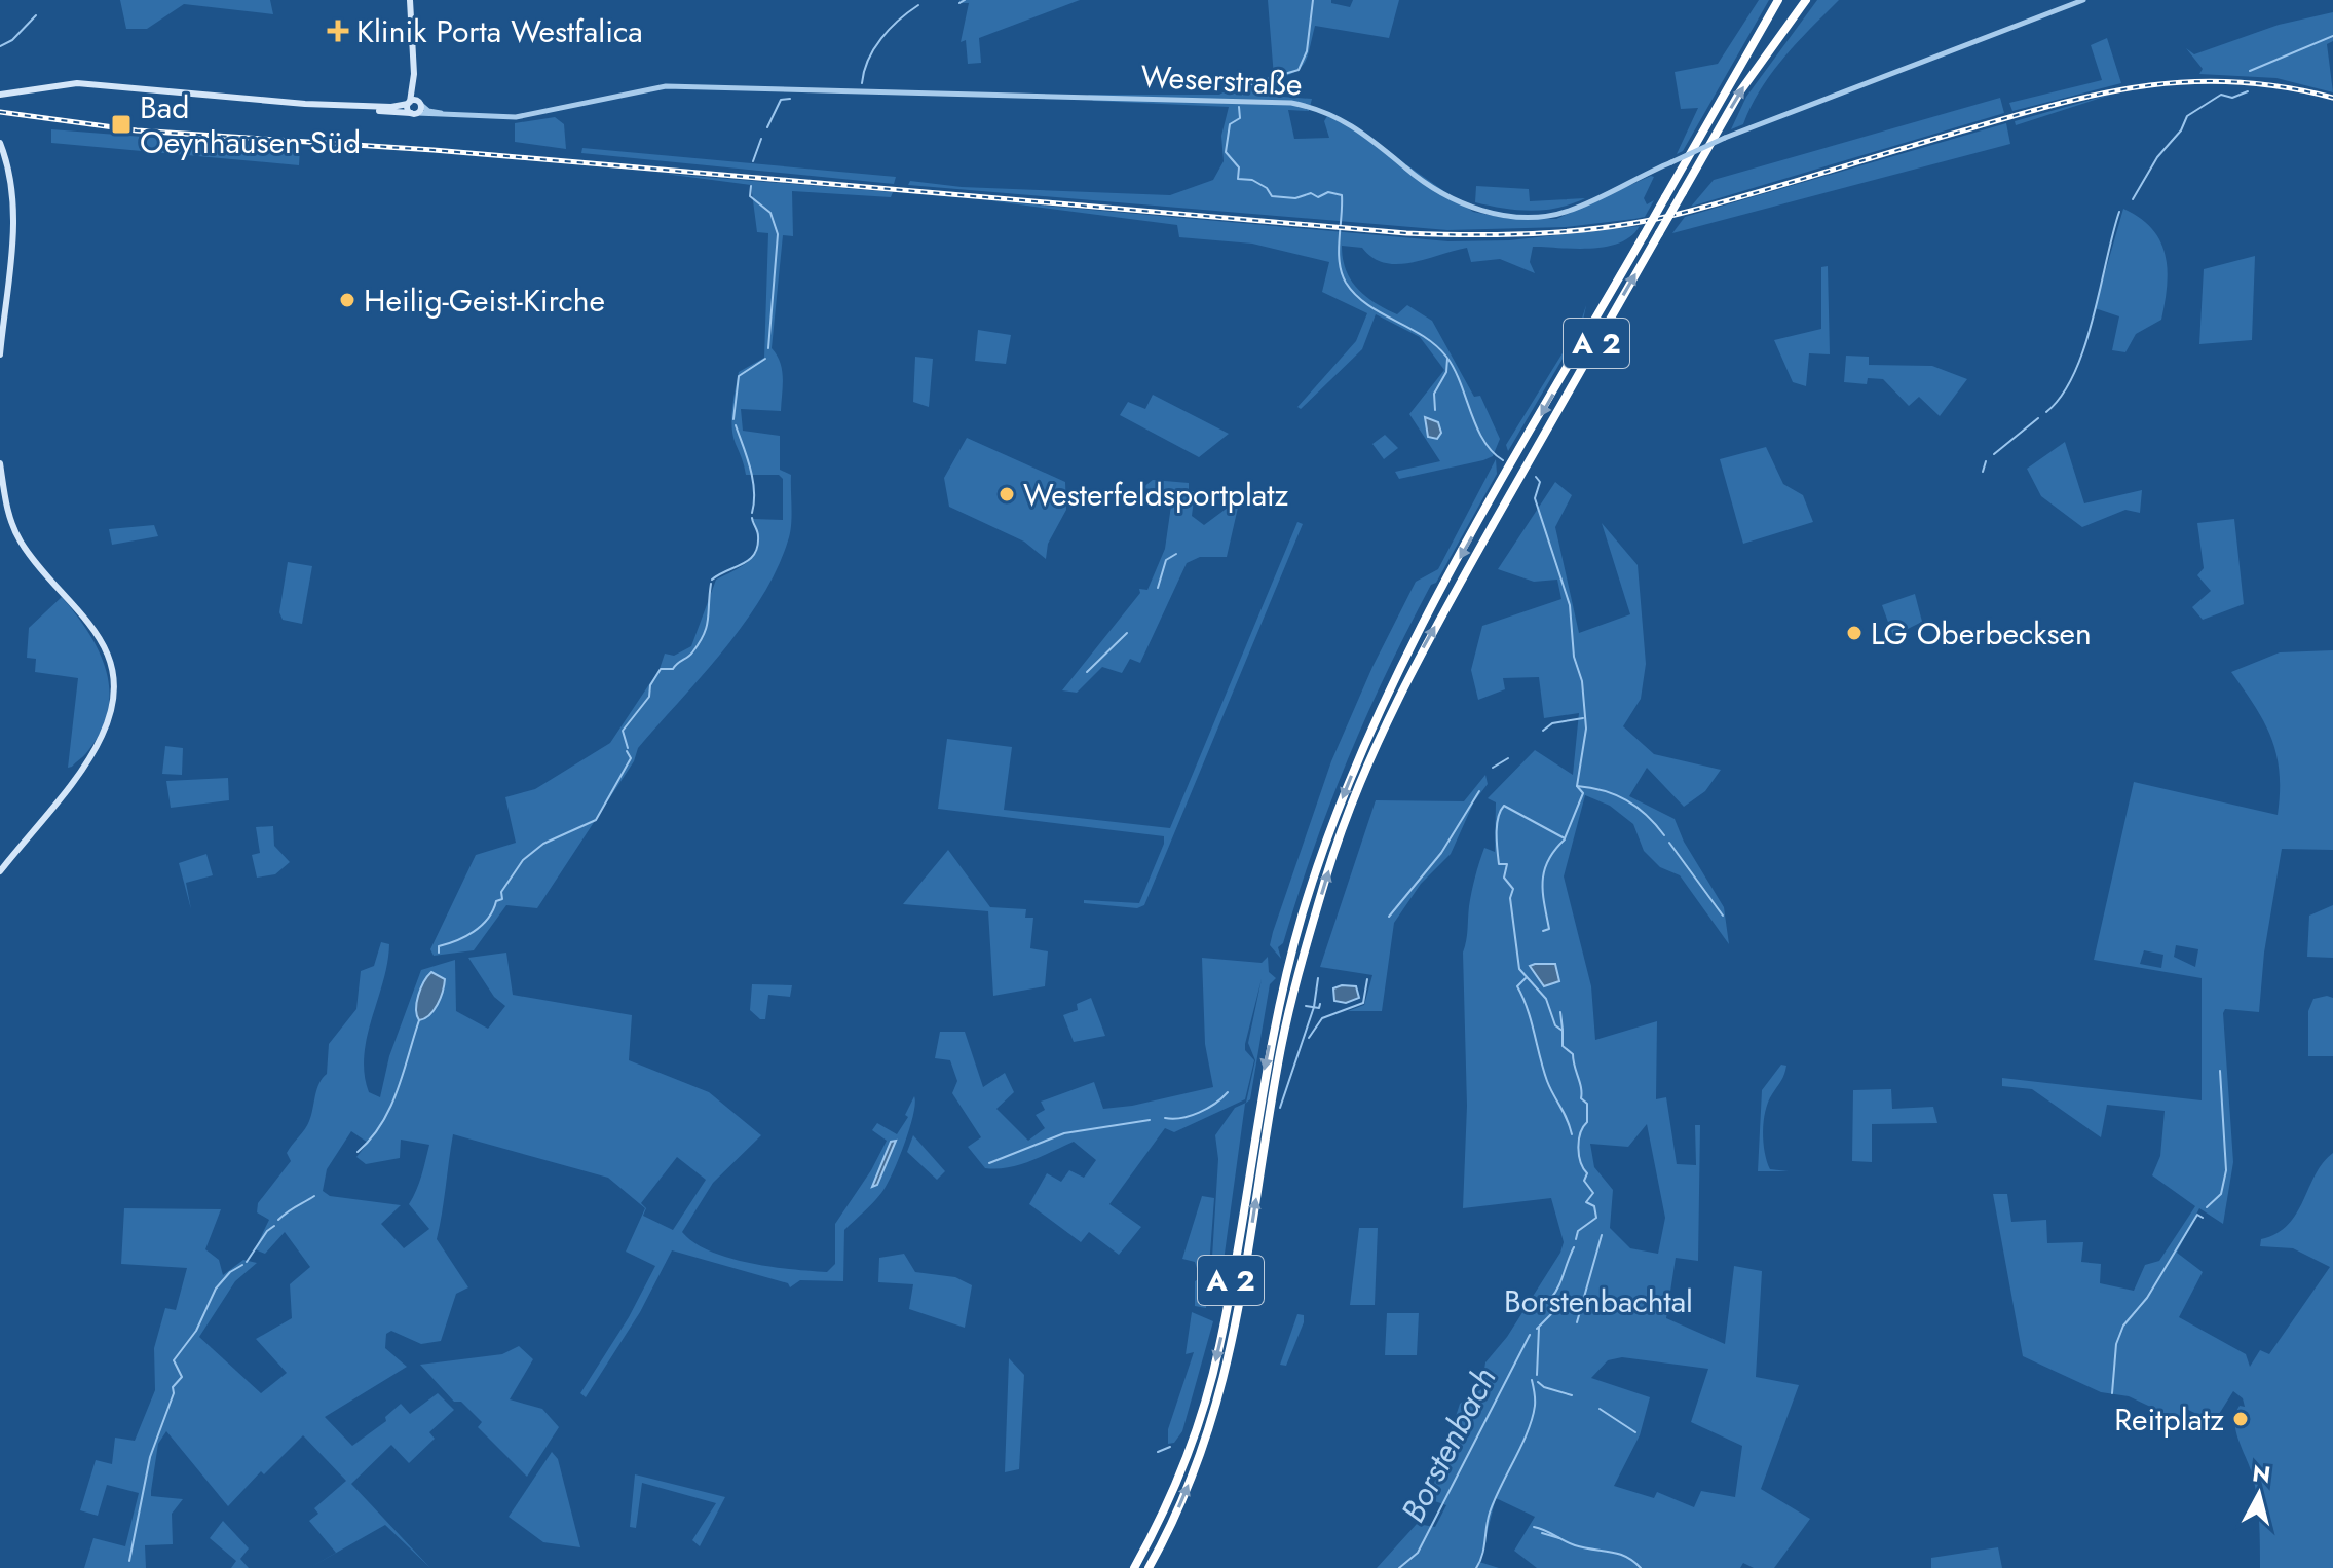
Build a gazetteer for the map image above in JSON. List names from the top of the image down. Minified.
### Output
{"streets":{"highway":["A 2"],"main road":["Weserstraße"]},"water":["Borstenbach"],"parks":["Borstenbachtal"],"places":{"health":["Klinik Porta Westfalica"],"transit":["Bad Oeynhausen Süd"],"other":["Heilig-Geist-Kirche","Westerfeldsportplatz","LG Oberbecksen","Reitplatz"]},"north":"top"}
